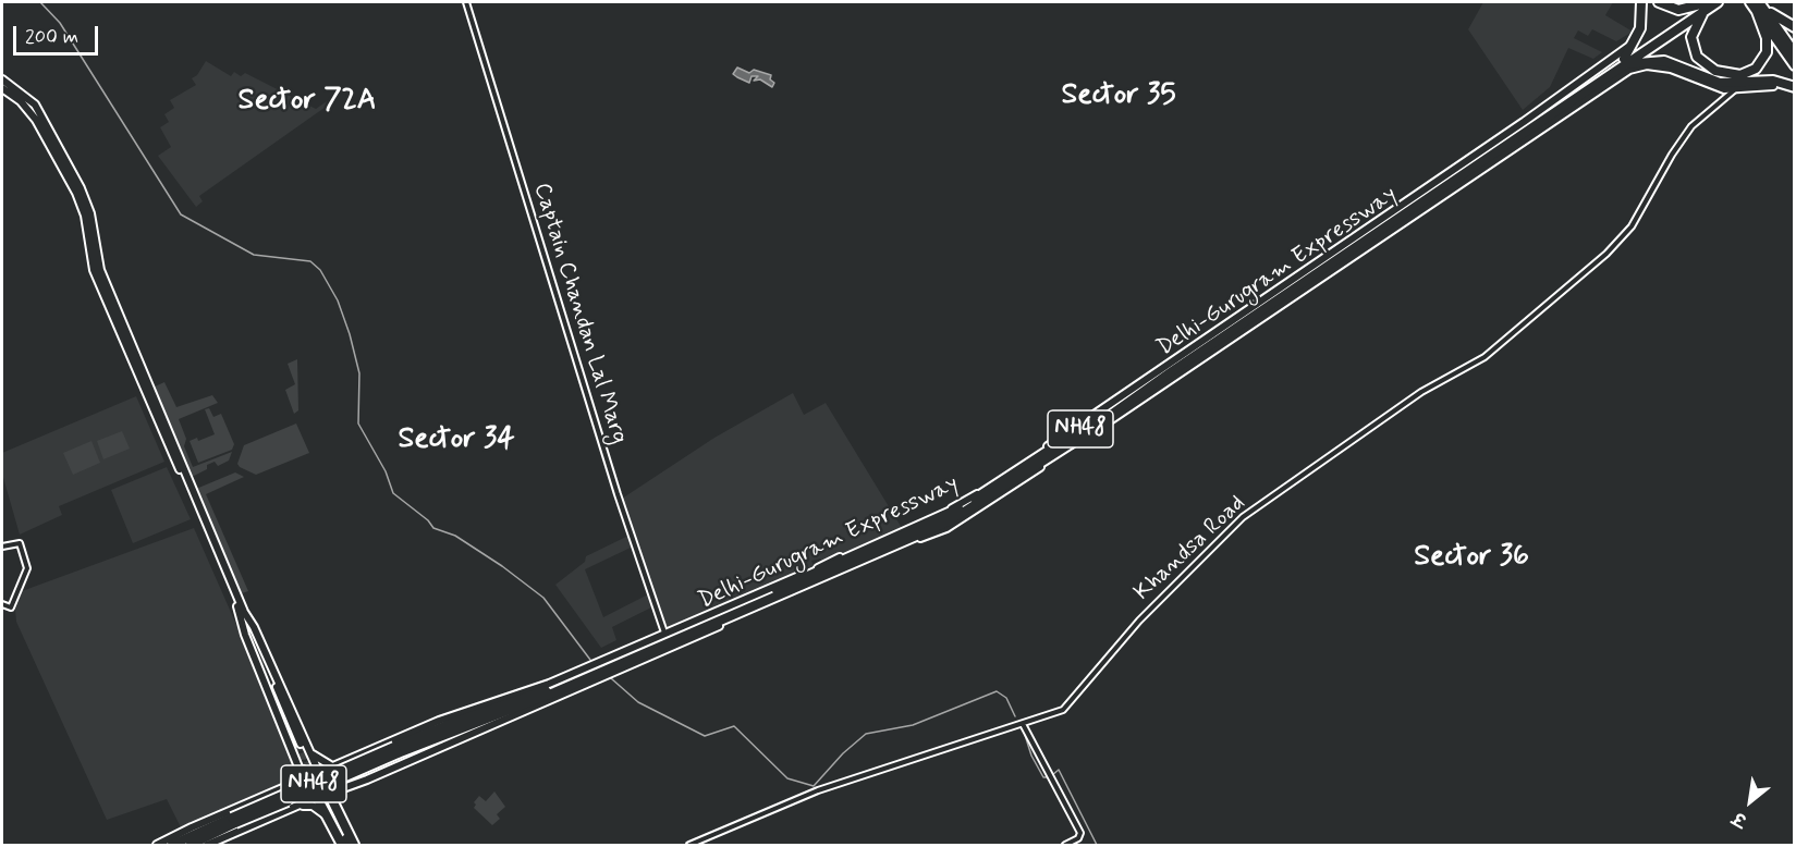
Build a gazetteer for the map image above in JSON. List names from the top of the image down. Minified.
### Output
{"streets":{"highway":["Delhi-Gurugram Expressway","NH48"],"street":["Captain Chandan Lal Marg","Khandsa Road"]},"districts":["Sector 35","Sector 72A","Sector 34","Sector 36"],"scale_bar":"200 m","north":"bottom left"}
